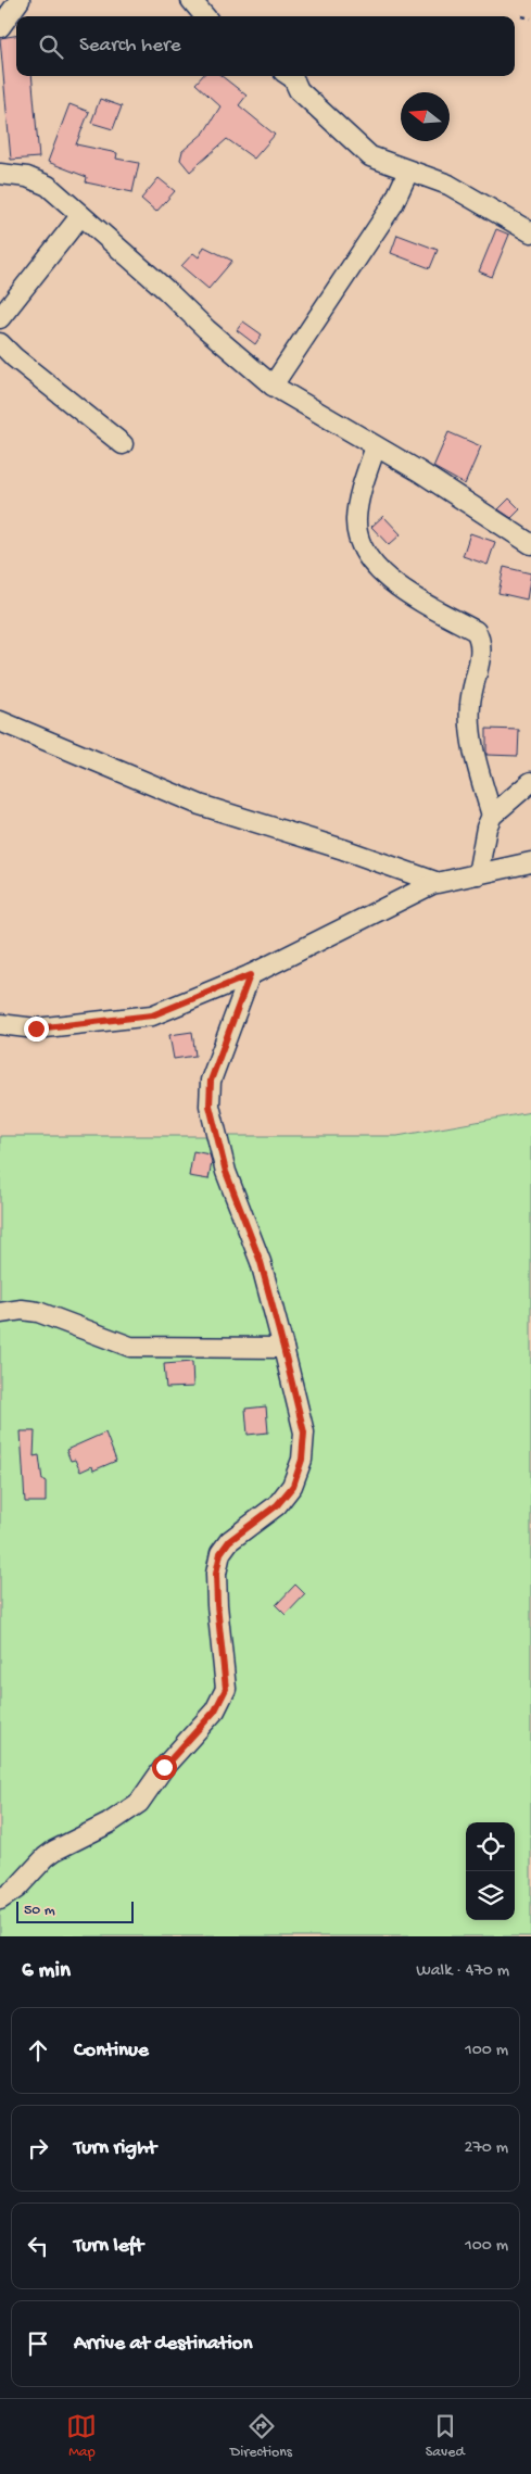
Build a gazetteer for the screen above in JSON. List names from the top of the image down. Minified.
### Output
{"scale_bar":"50 m","north":"left","page":{"search":"Search here","scale":"50 m","heading":["6 min","Walk · 470 m"],"list":[["Continue","100 m"],["Turn right","270 m"],["Turn left","100 m"],"Arrive at destination"],"nav":["Map","Directions","Saved"]}}
